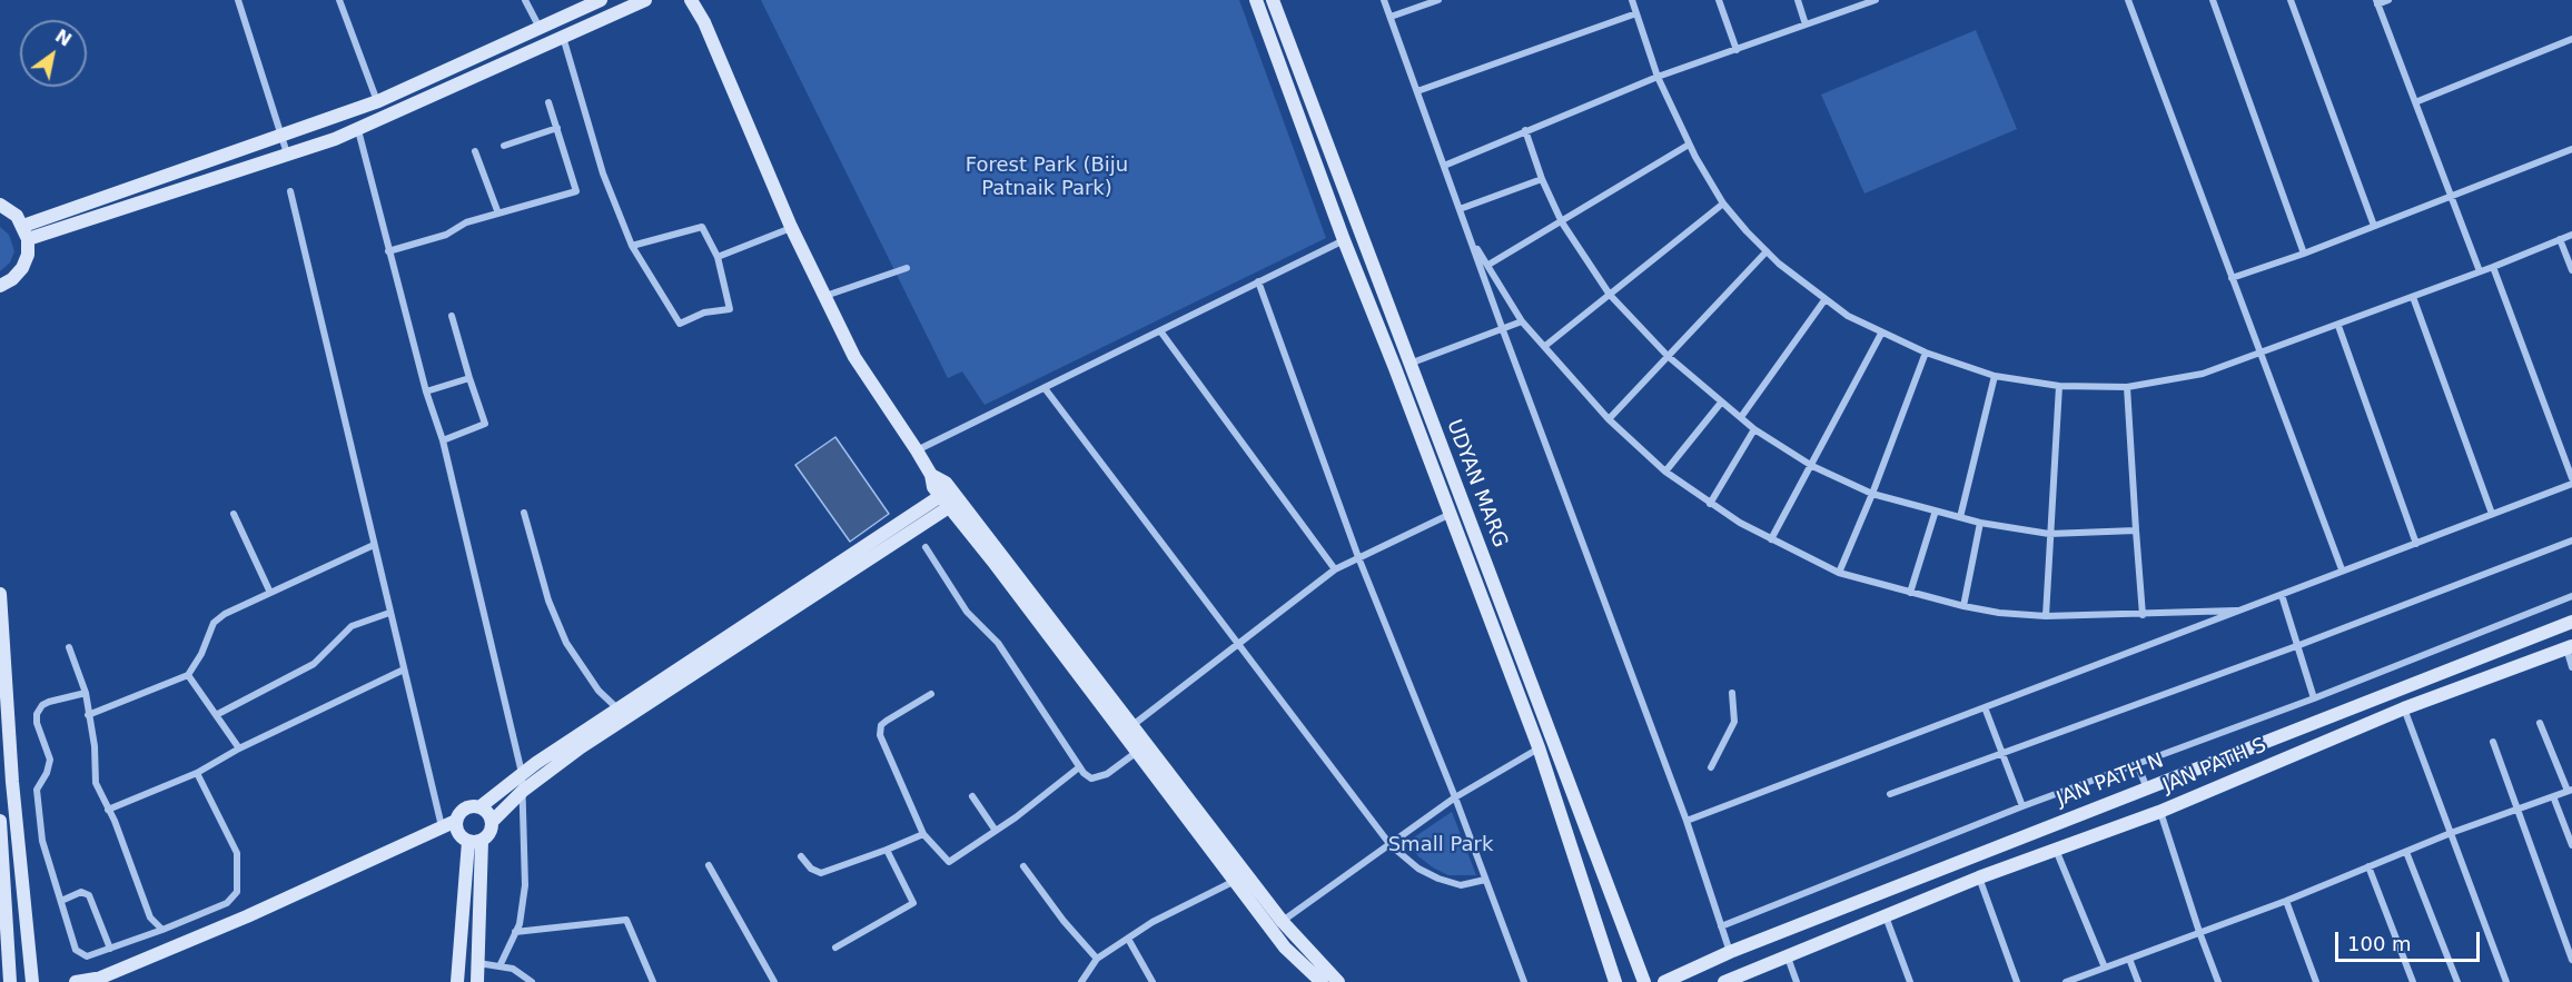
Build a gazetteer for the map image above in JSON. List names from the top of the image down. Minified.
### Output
{"streets":{"street":["UDYAN MARG","JAN PATH S","JAN PATH N"]},"parks":["Forest Park (Biju Patnaik Park)","Small Park"],"scale_bar":"100 m","north":"top right"}
